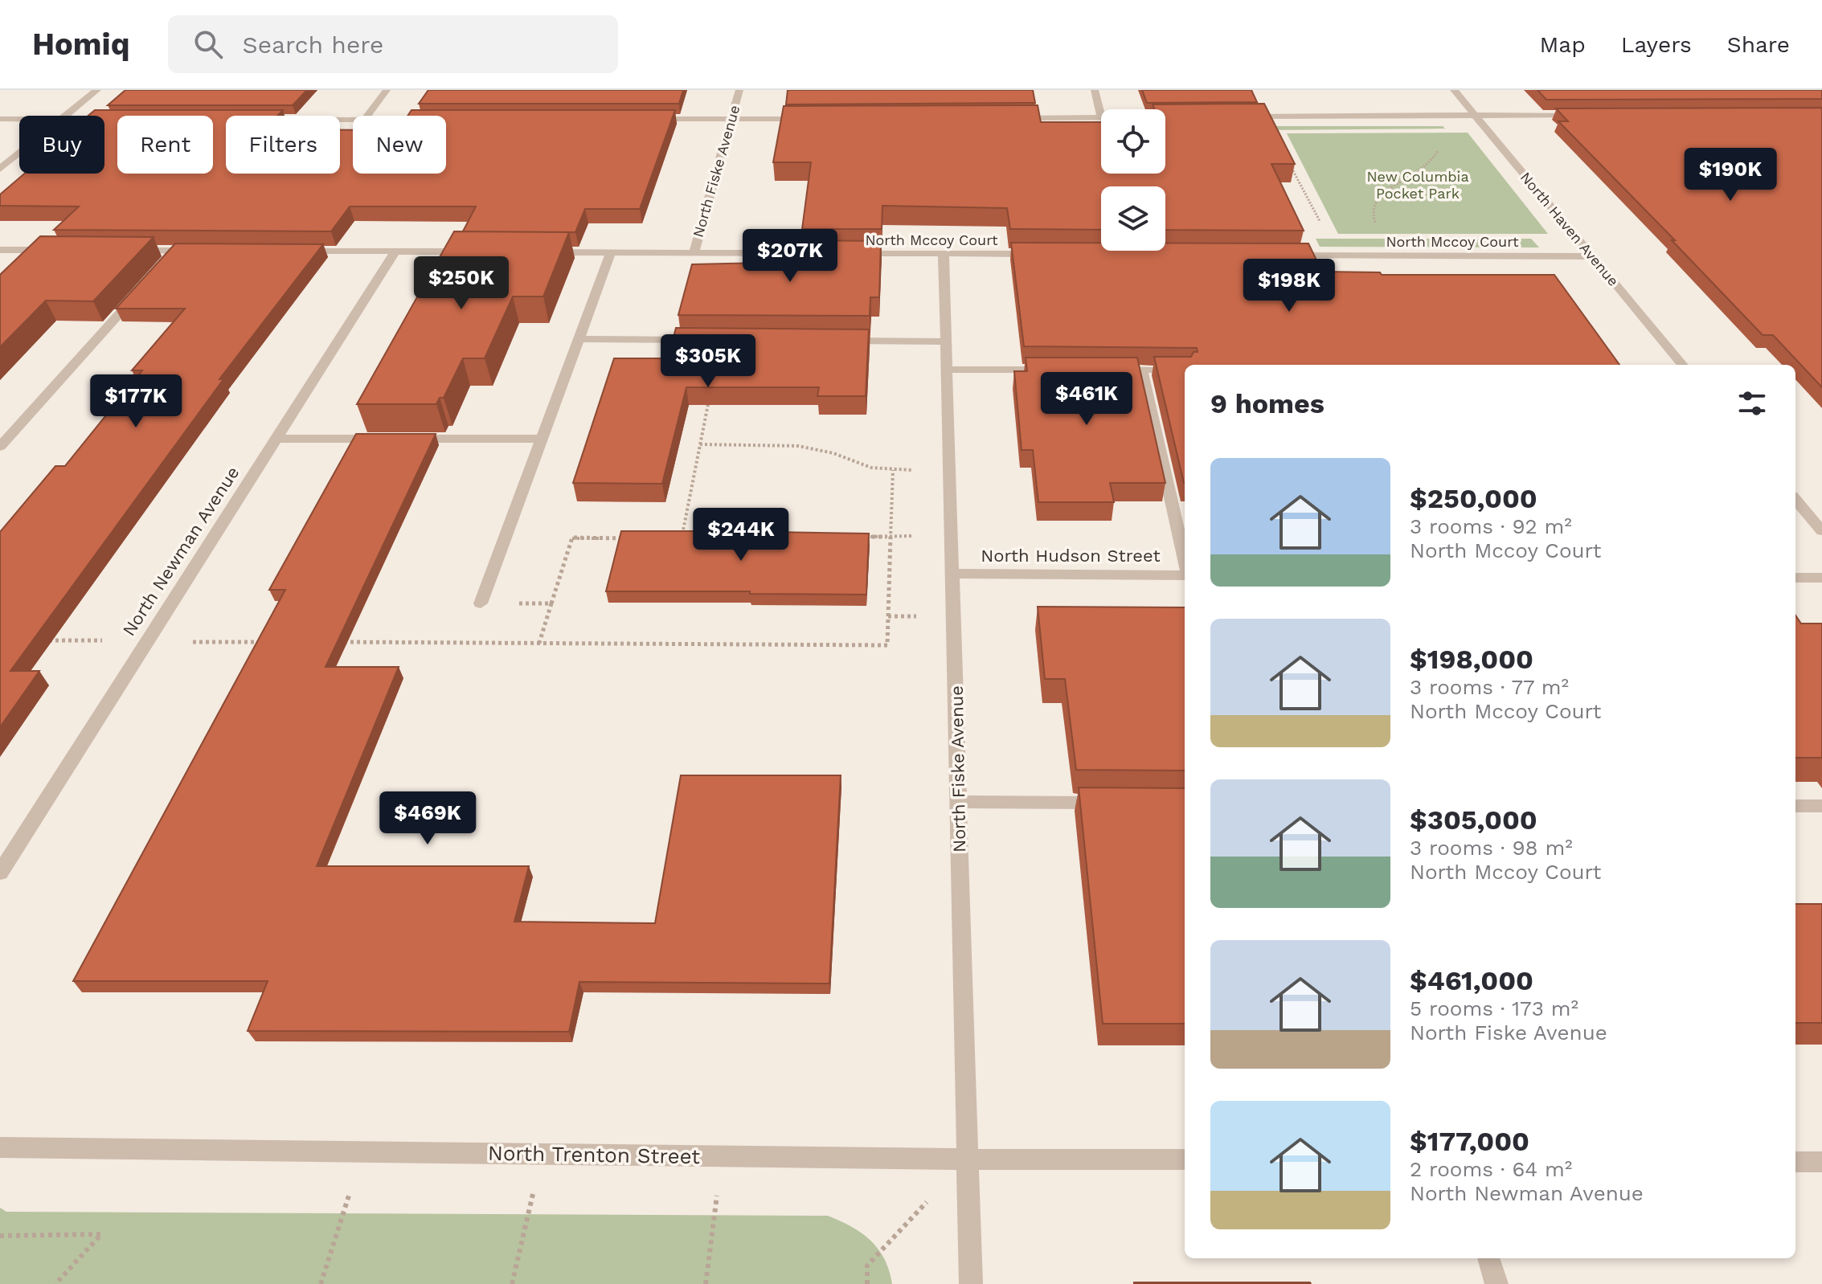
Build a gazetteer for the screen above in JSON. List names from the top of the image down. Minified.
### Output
{"streets":{"street":["North Fiske Avenue","North Haven Avenue","North Mccoy Court","North Newman Avenue","North Hudson Street","North Trenton Street"]},"crossings":[["North Fiske Avenue","North Mccoy Court"],["North Fiske Avenue","North Hudson Street"],["North Fiske Avenue","North Trenton Street"],["North Haven Avenue","North Mccoy Court"]],"parks":["New Columbia Pocket Park"],"page":{"header":"Homiq","search":"Search here","nav":["Map","Layers","Share"],"chip":["Buy","Rent","Filters","New"],"price":["$190K","$207K","$250K","$198K","$305K","$461K","$177K","$244K","$469K"],"heading":"9 homes","list":[{"name":"$250,000","note":"3 rooms · 92 m² · North Mccoy Court"},{"name":"$198,000","note":"3 rooms · 77 m² · North Mccoy Court"},{"name":"$305,000","note":"3 rooms · 98 m² · North Mccoy Court"},{"name":"$461,000","note":"5 rooms · 173 m² · North Fiske Avenue"},{"name":"$177,000","note":"2 rooms · 64 m² · North Newman Avenue"}]}}
